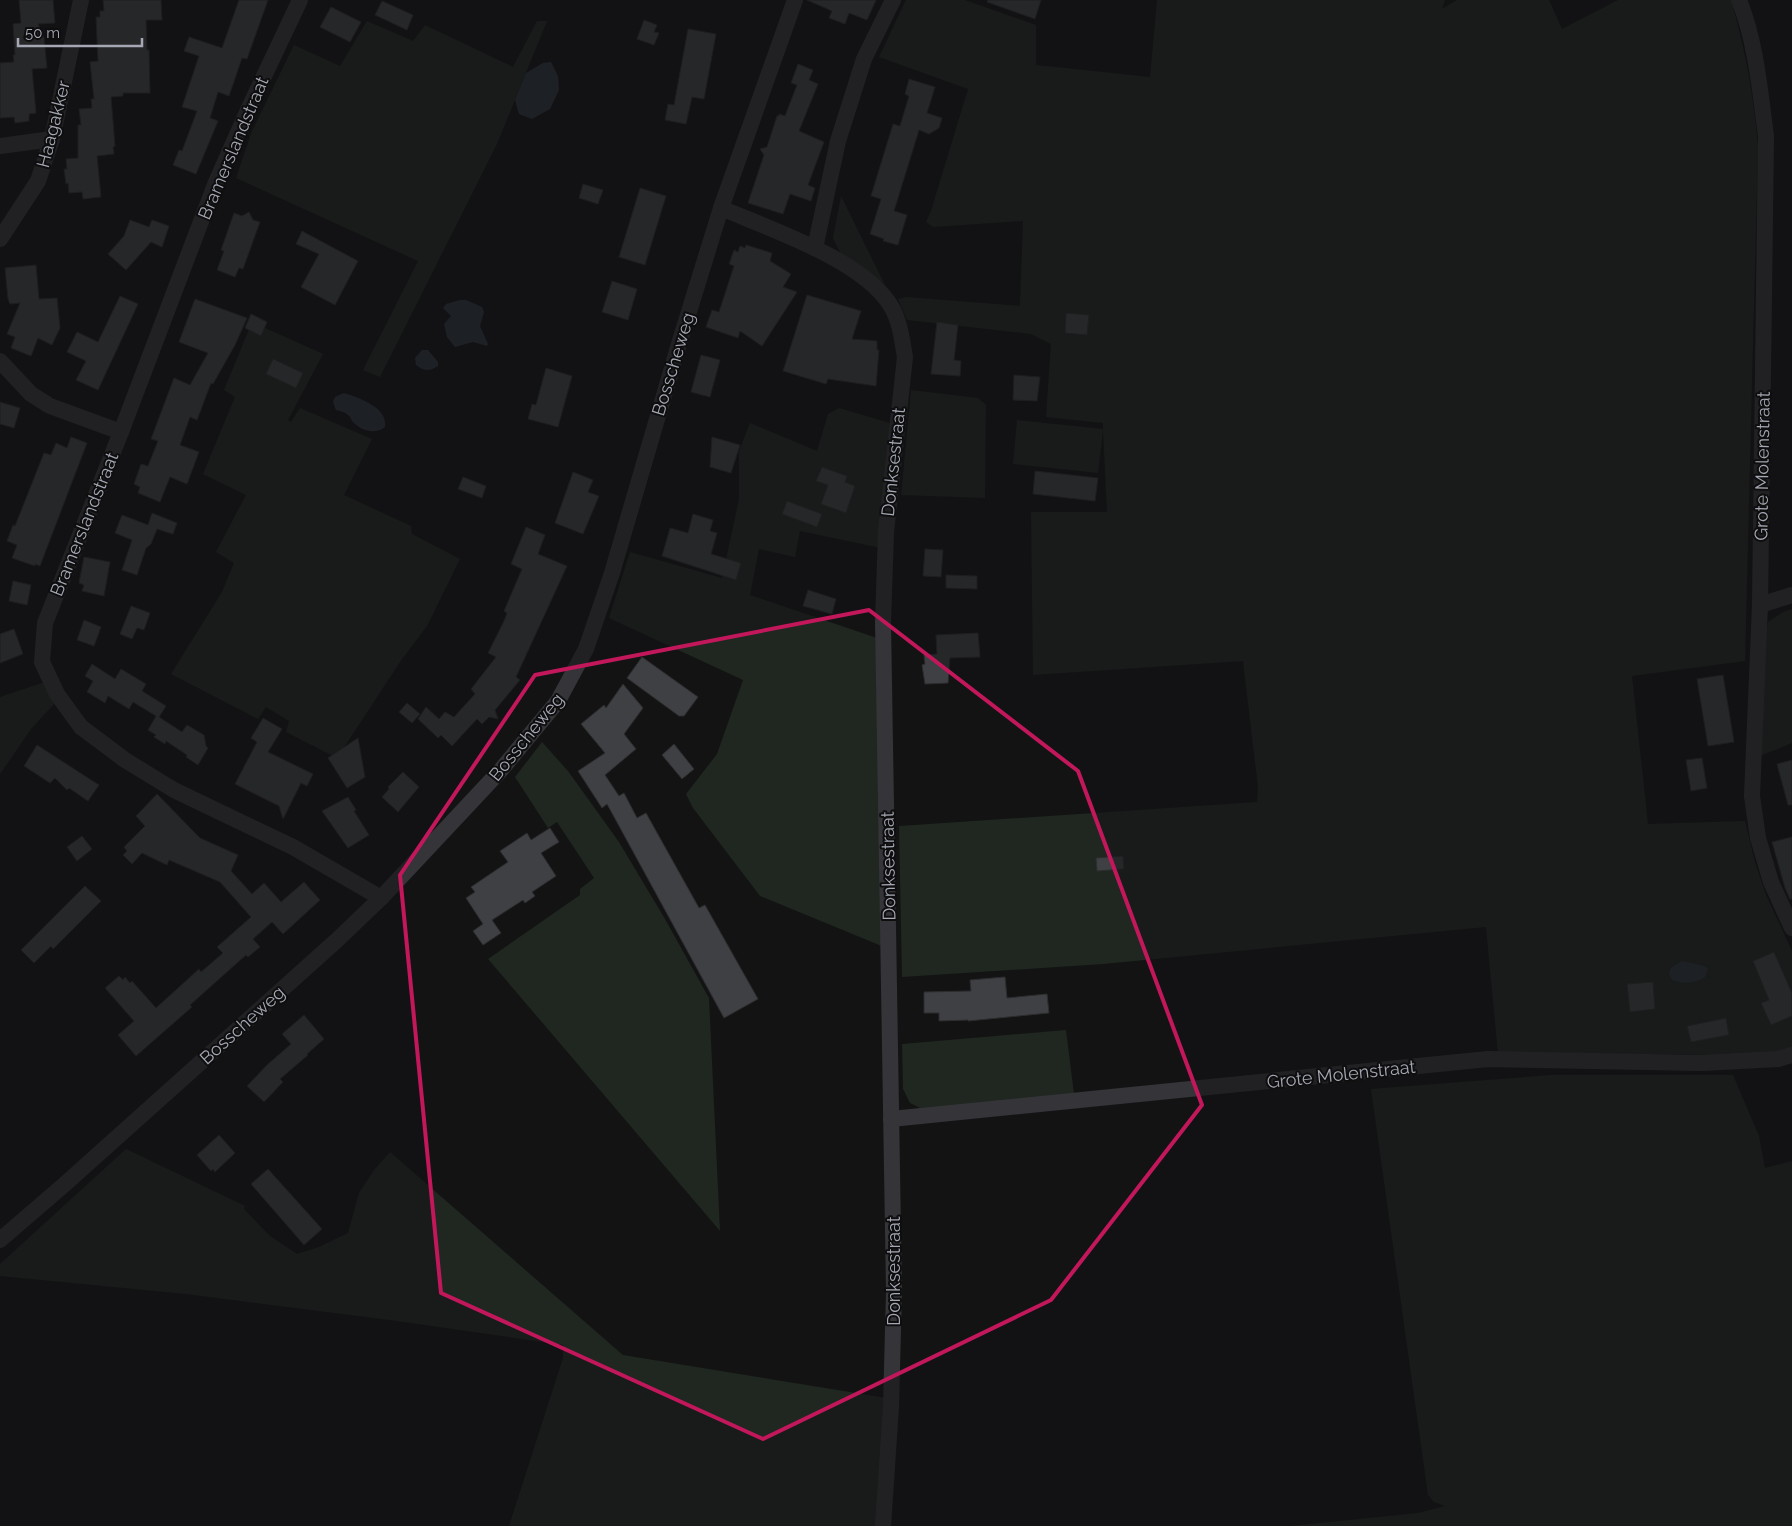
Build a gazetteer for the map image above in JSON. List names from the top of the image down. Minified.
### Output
{"streets":{"street":["Haagakker","Bramerslandstraat","Bosscheweg","Donksestraat","Grote Molenstraat"]},"crossings":[["Bramerslandstraat","Bosscheweg"],["Bosscheweg","Donksestraat"],["Donksestraat","Grote Molenstraat"]],"scale_bar":"50 m"}
